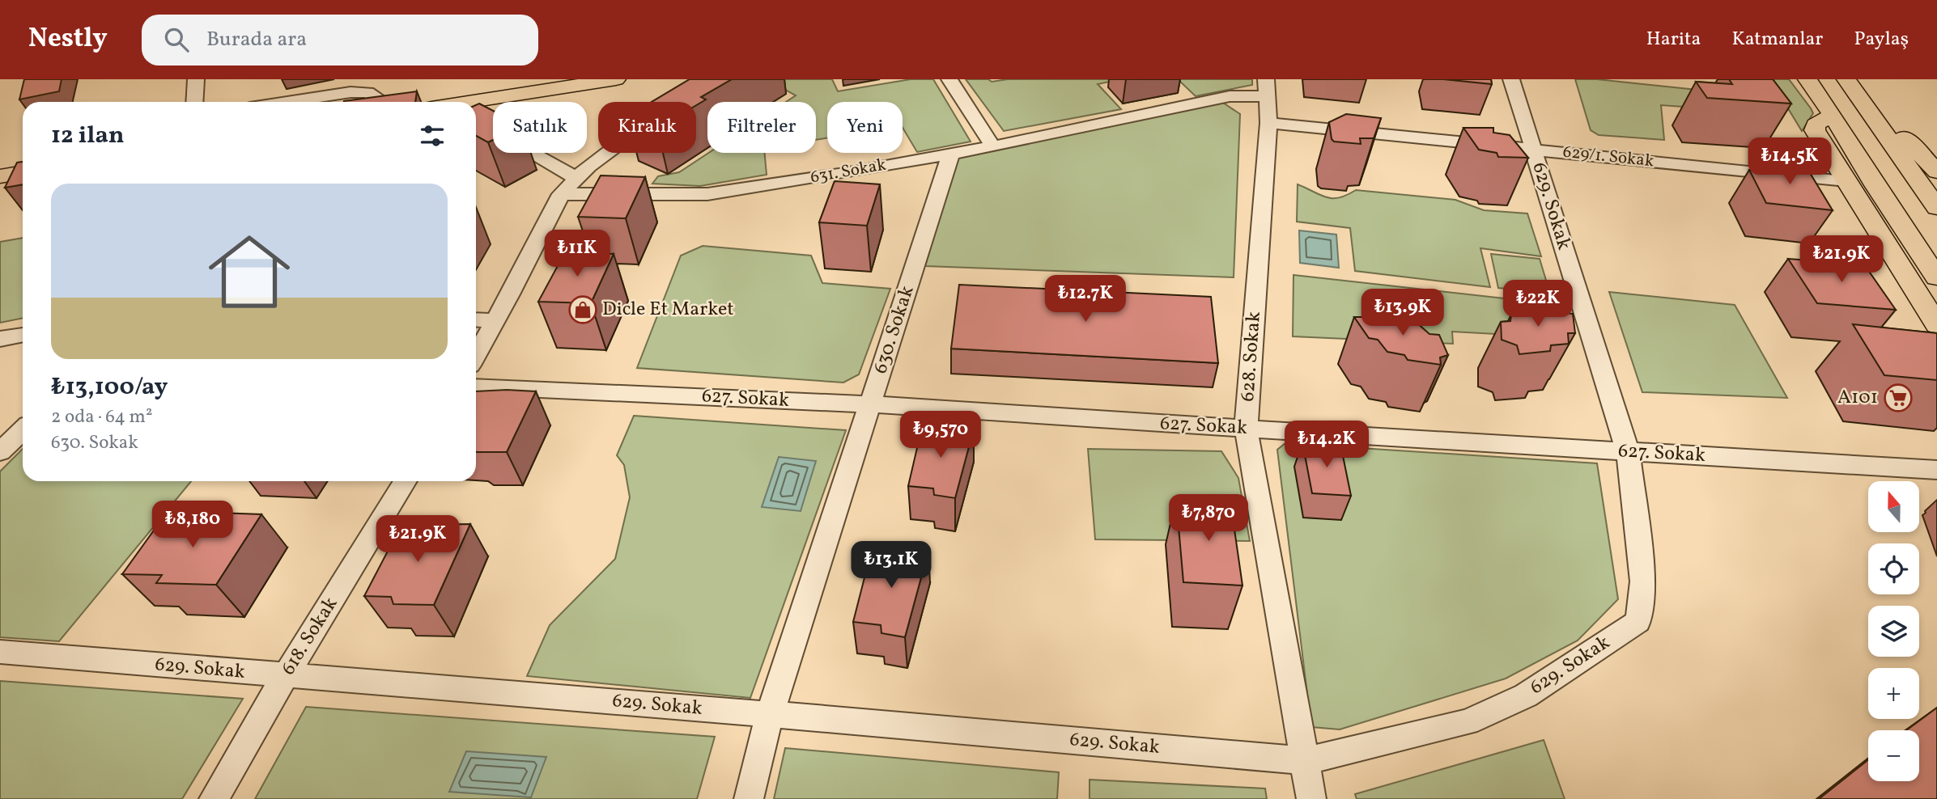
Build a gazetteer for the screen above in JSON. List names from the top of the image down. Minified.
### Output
{"streets":{"street":["629/1. Sokak","631. Sokak","629. Sokak","630. Sokak","628. Sokak","627. Sokak","618. Sokak"]},"crossings":[["629/1. Sokak","629. Sokak"],["629/1. Sokak","628. Sokak"],["631. Sokak","630. Sokak"],["631. Sokak","628. Sokak"],["629. Sokak","630. Sokak"],["629. Sokak","628. Sokak"],["629. Sokak","627. Sokak"],["629. Sokak","618. Sokak"],["630. Sokak","627. Sokak"],["628. Sokak","627. Sokak"]],"places":{"shop":["Dicle Et Market"],"supermarket":["A101"]},"north":"top","page":{"header":"Nestly","search":"Burada ara","nav":["Harita","Katmanlar","Paylaş"],"chip":["Satılık","Kiralık","Filtreler","Yeni"],"heading":"12 ilan","price":["₺14.5K","₺11K","₺21.9K","₺12.7K","₺22K","₺13.9K","₺9,570","₺14.2K","₺7,870","₺8,180","₺21.9K","₺13.1K"],"list":[{"name":"₺13,100/ay","note":"2 oda · 64 m² · 630. Sokak"}],"map_buttons":["+","−"]}}
